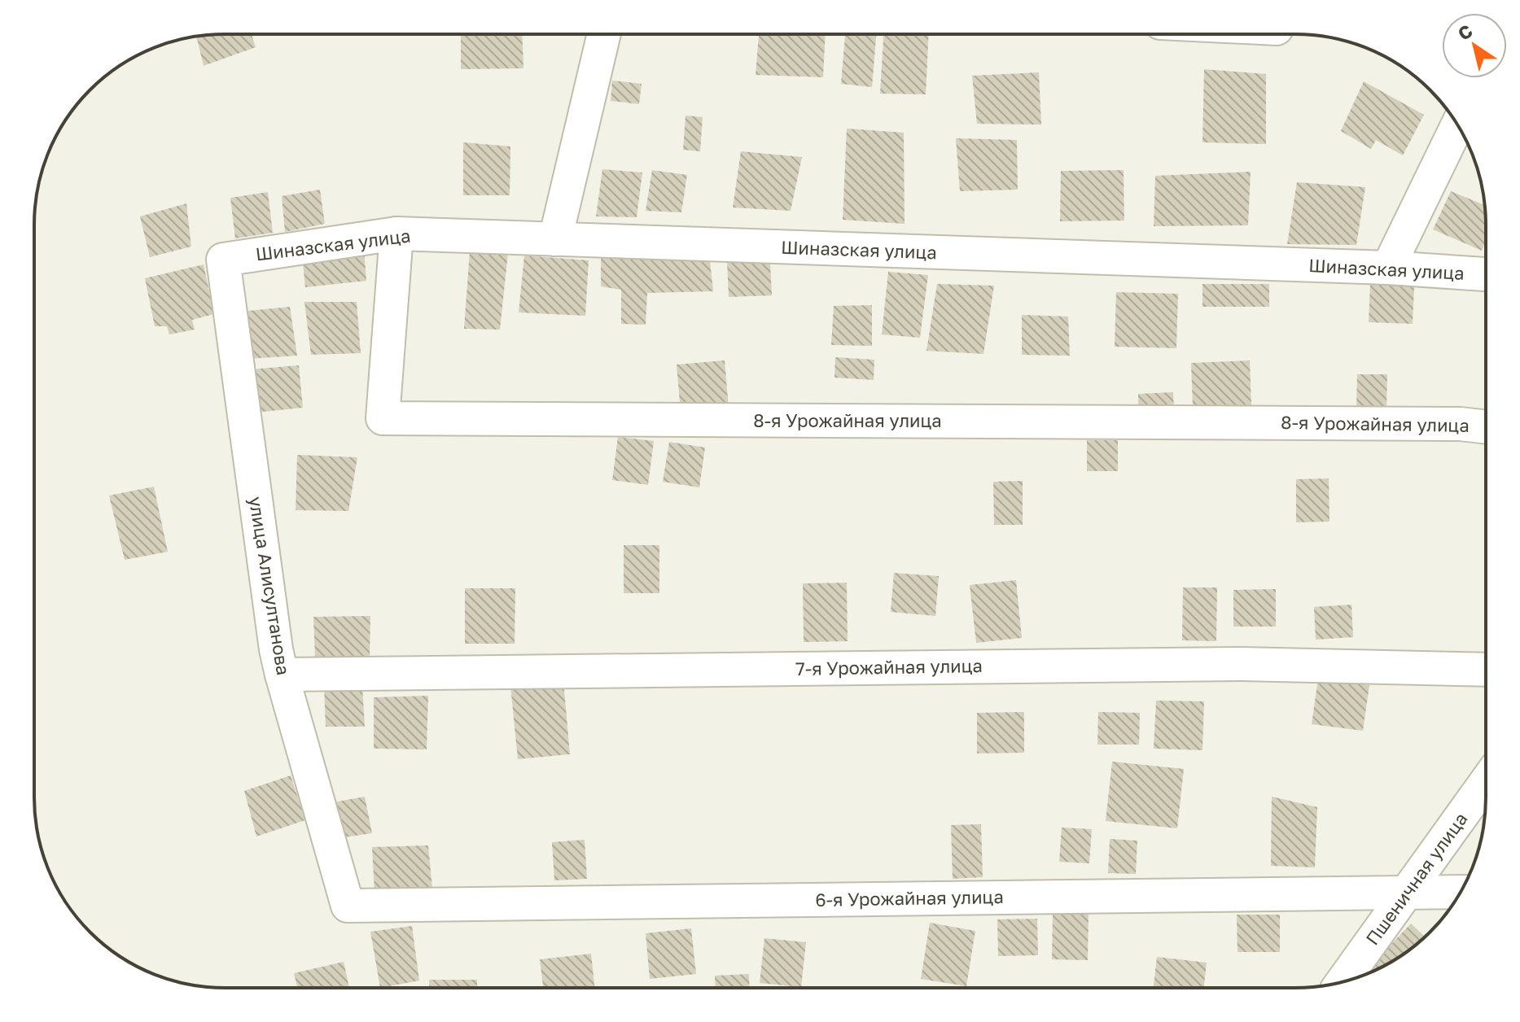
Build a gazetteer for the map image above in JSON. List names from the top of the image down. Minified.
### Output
{"streets":{"street":["Шиназская улица","8-я Урожайная улица","улица Алисултанова","7-я Урожайная улица","Пшеничная улица","6-я Урожайная улица"]},"crossings":[["Шиназская улица","8-я Урожайная улица"],["Шиназская улица","улица Алисултанова"],["улица Алисултанова","7-я Урожайная улица"],["улица Алисултанова","6-я Урожайная улица"],["Пшеничная улица","6-я Урожайная улица"]],"north":"top left"}
